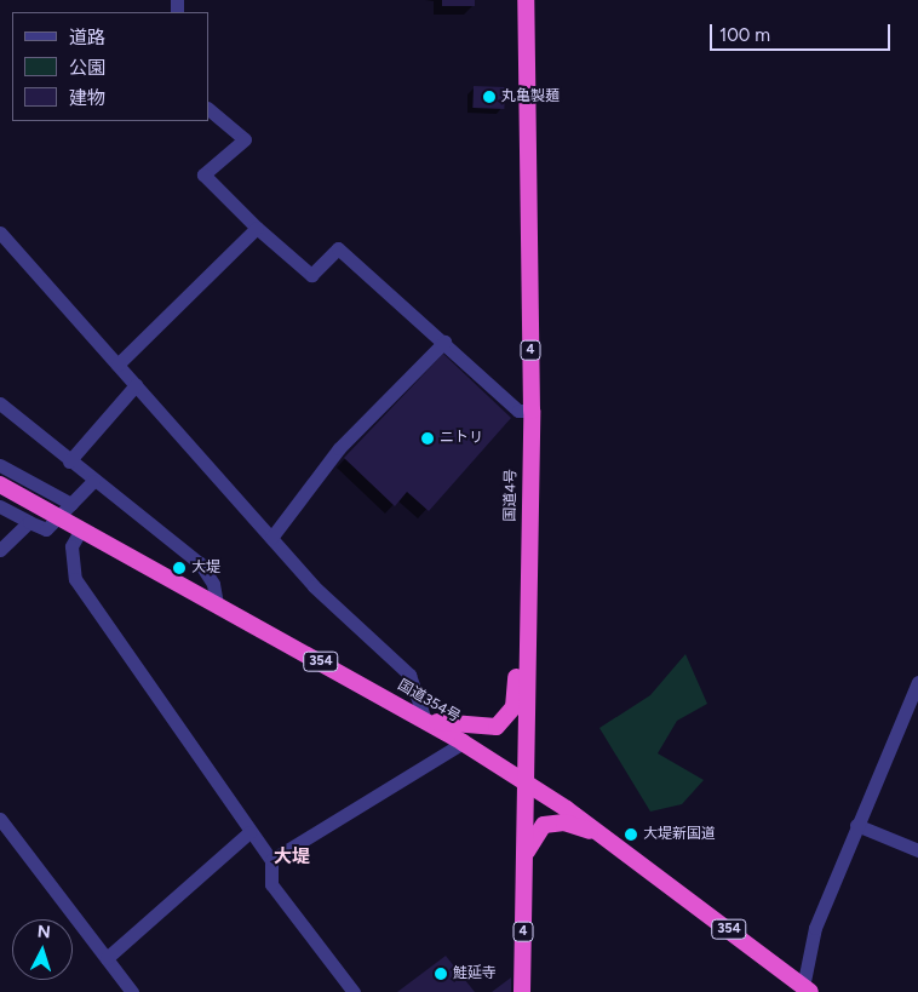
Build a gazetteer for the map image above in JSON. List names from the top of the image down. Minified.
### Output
{"streets":{"highway":["4","国道4号","354","国道354号"]},"crossings":[["国道4号","国道354号"]],"districts":["大堤"],"places":["丸亀製麺","ニトリ","大堤","大堤新国道","鮭延寺"],"legend":["道路","公園","建物"],"scale_bar":"100 m","north":"top"}
